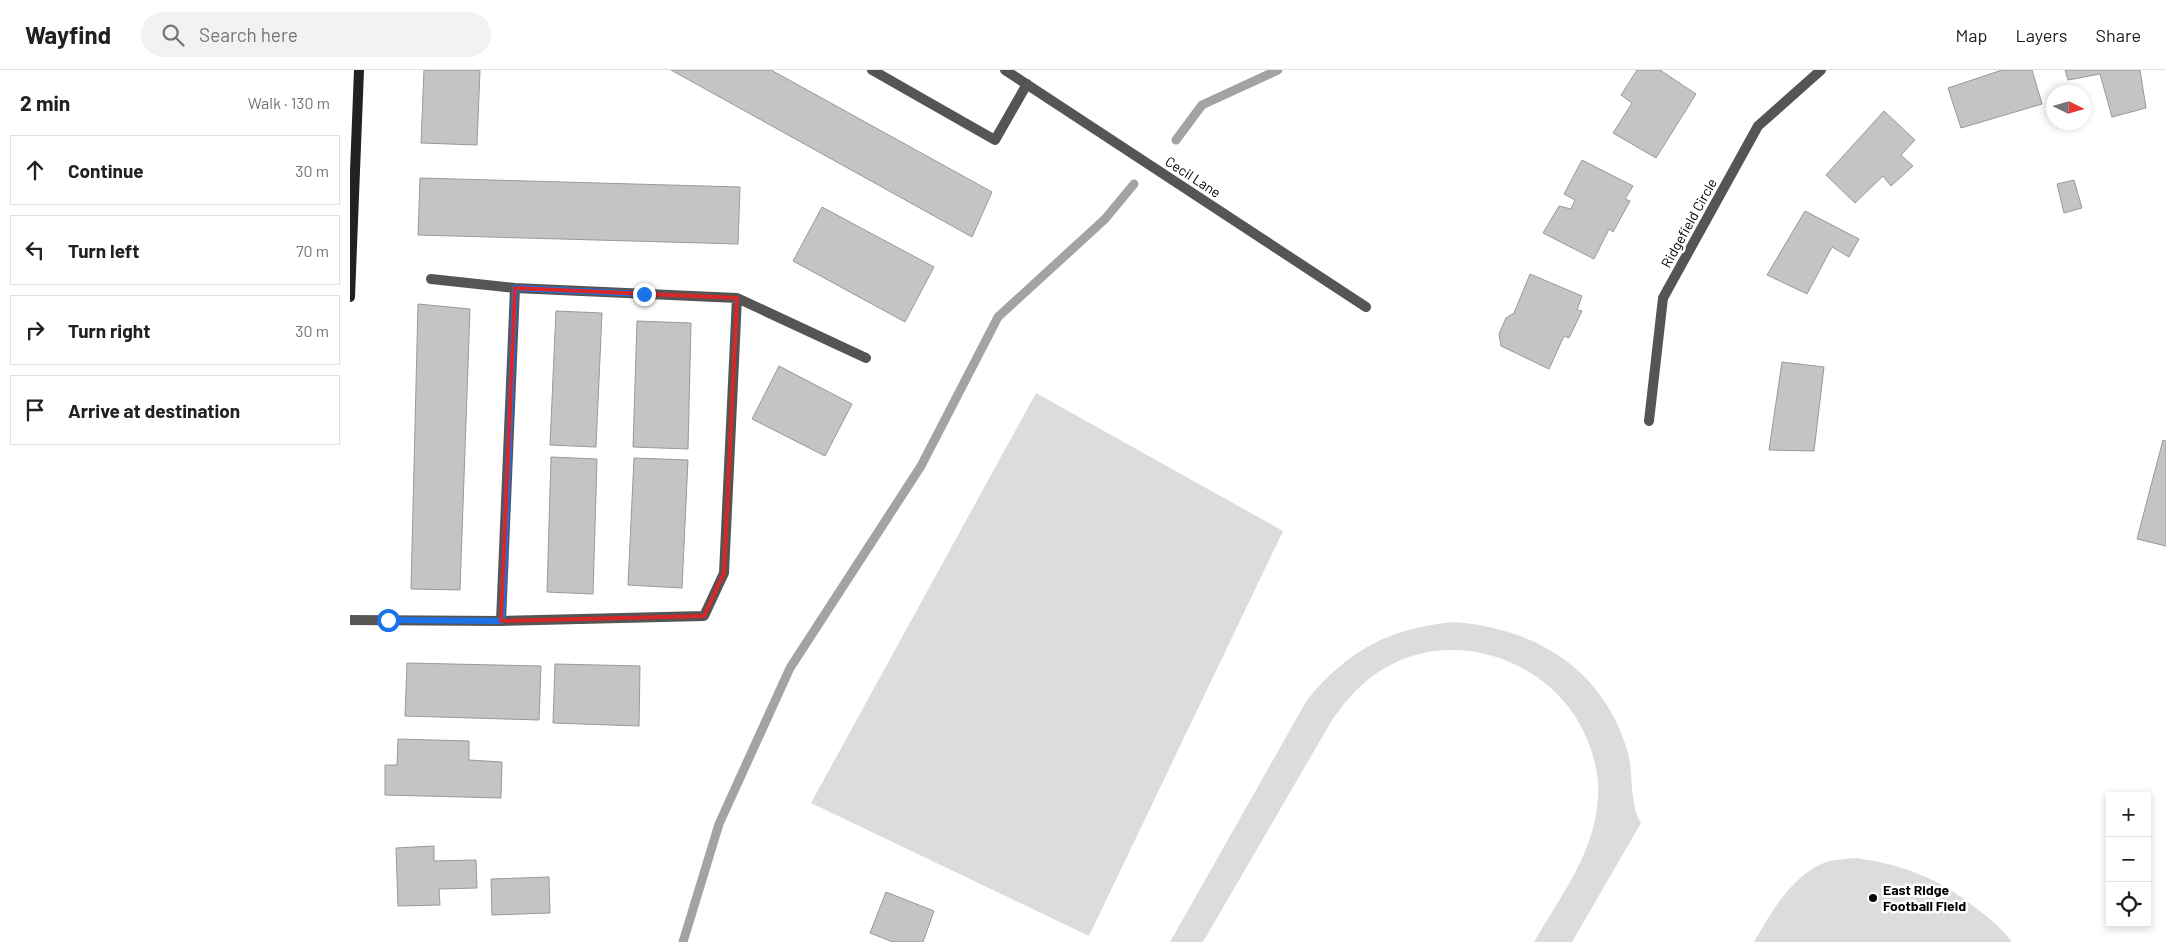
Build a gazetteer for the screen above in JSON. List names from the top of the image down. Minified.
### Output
{"streets":{"street":["Cecil Lane","Ridgefield Circle"]},"places":["East Ridge Football Field"],"north":"right","page":{"header":"Wayfind","search":"Search here","nav":["Map","Layers","Share"],"heading":["2 min","Walk · 130 m"],"list":[["Continue","30 m"],["Turn left","70 m"],["Turn right","30 m"],"Arrive at destination"],"map_buttons":["+","−"]}}
